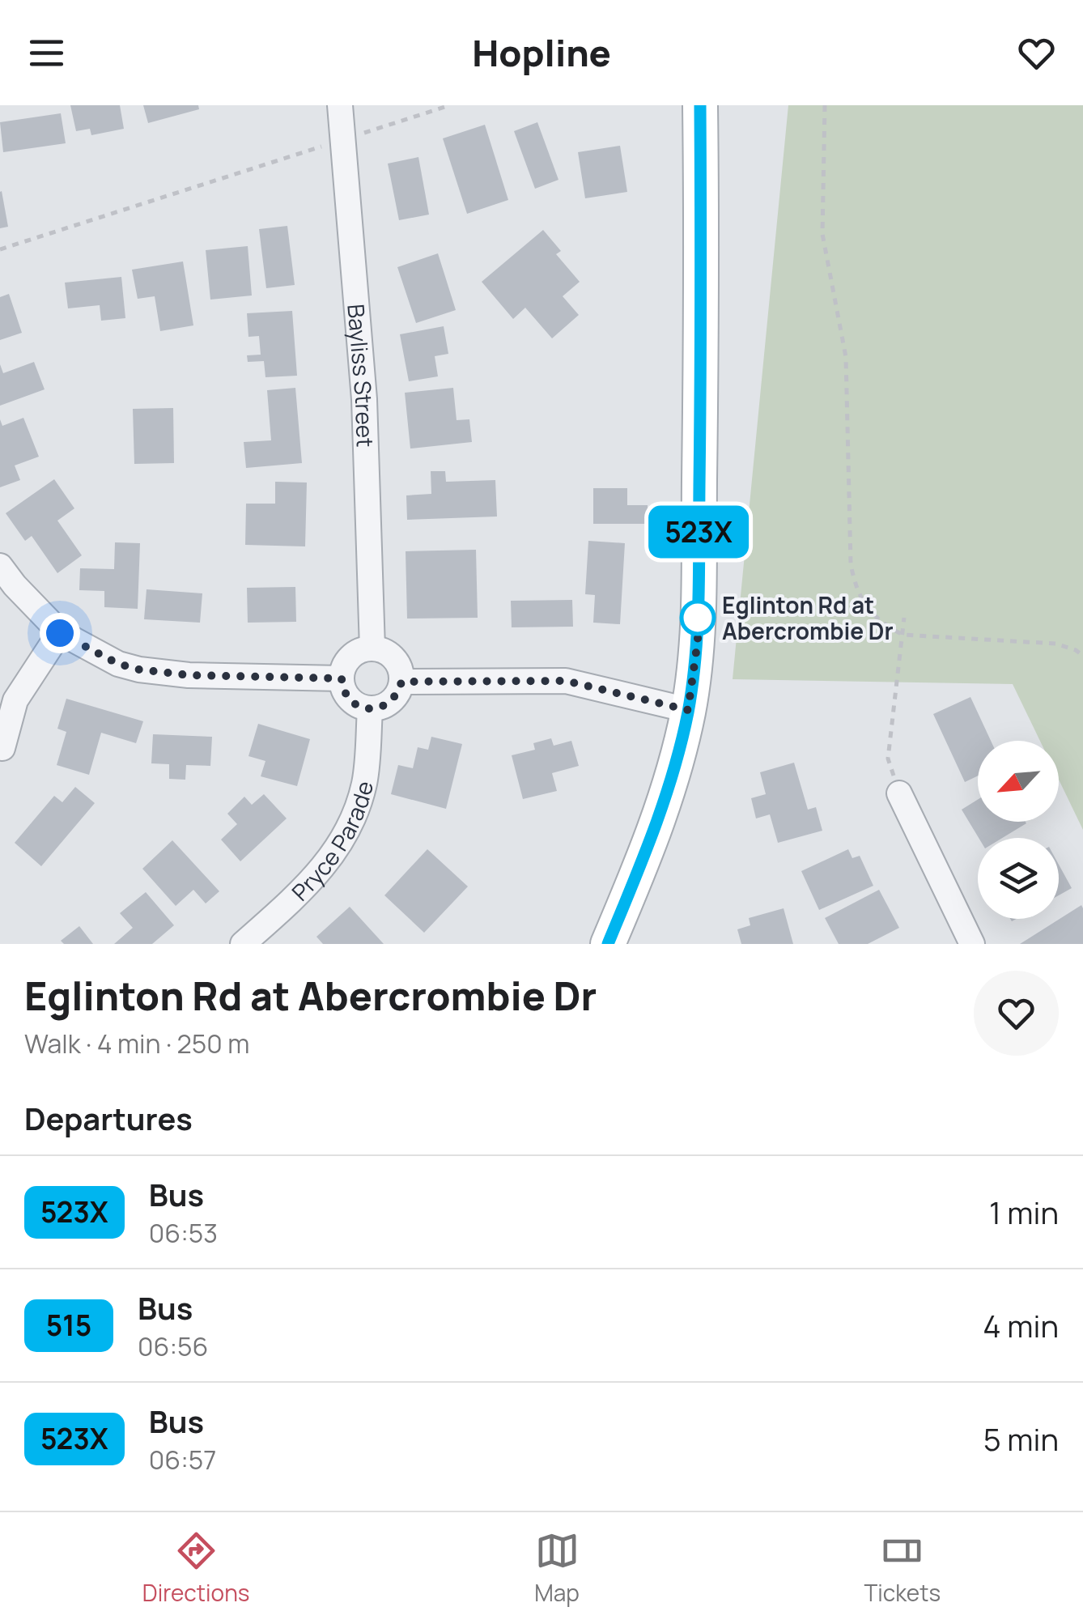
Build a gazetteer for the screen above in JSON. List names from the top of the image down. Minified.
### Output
{"streets":{"street":["Bayliss Street","Pryce Parade"]},"crossings":[["Bayliss Street","Pryce Parade"]],"places":["Eglinton Rd at Abercrombie Dr"],"lines":["bus line 523X"],"north":"bottom left","page":{"header":"Hopline","on_map":"523X","heading":[["Eglinton Rd at Abercrombie Dr","Walk · 4 min · 250 m"],"Departures"],"list":[{"mark":"523X","name":"Bus","note":"06:53","value":"1 min"},{"mark":"515","name":"Bus","note":"06:56","value":"4 min"},{"mark":"523X","name":"Bus","note":"06:57","value":"5 min"}],"tabs":["Directions","Map","Tickets"]}}
